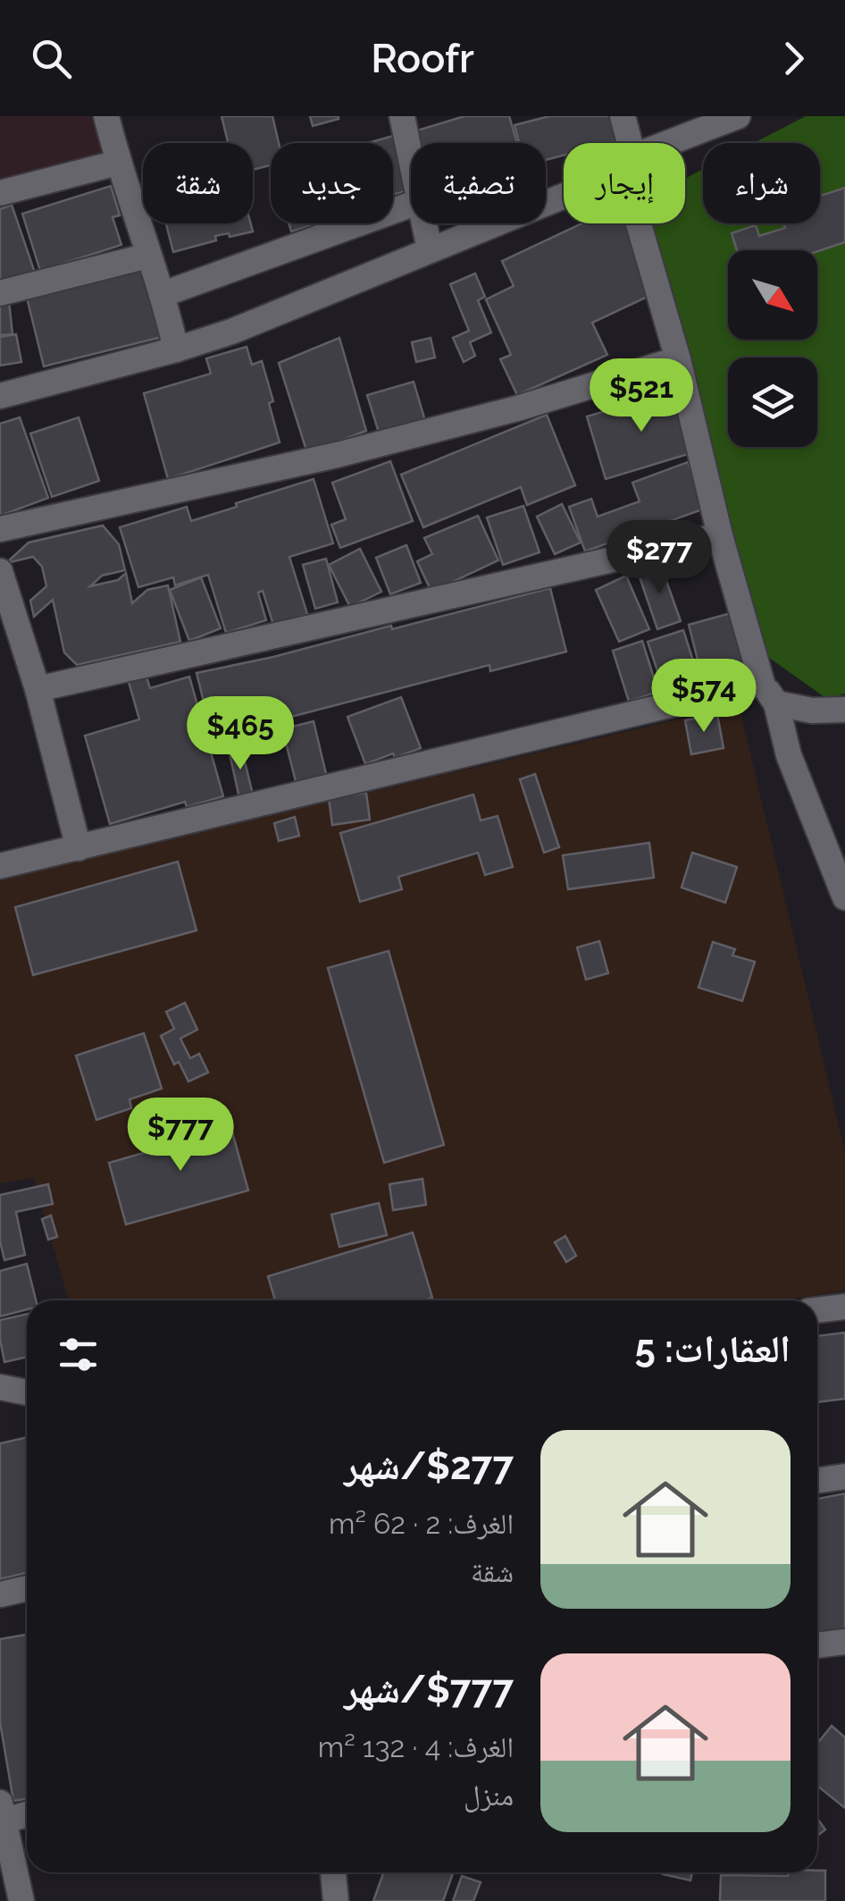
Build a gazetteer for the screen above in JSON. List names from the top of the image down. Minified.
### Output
{"north":"bottom right","page":{"header":"Roofr","chip":["شراء","إيجار","تصفية","جديد","شقة"],"price":["$521","$277","$574","$465","$777"],"heading":"العقارات: 5","list":[{"name":"$277/شهر","note":"الغرف: 2 · 62 m² · شقة"},{"name":"$777/شهر","note":"الغرف: 4 · 132 m² · منزل"}]}}
